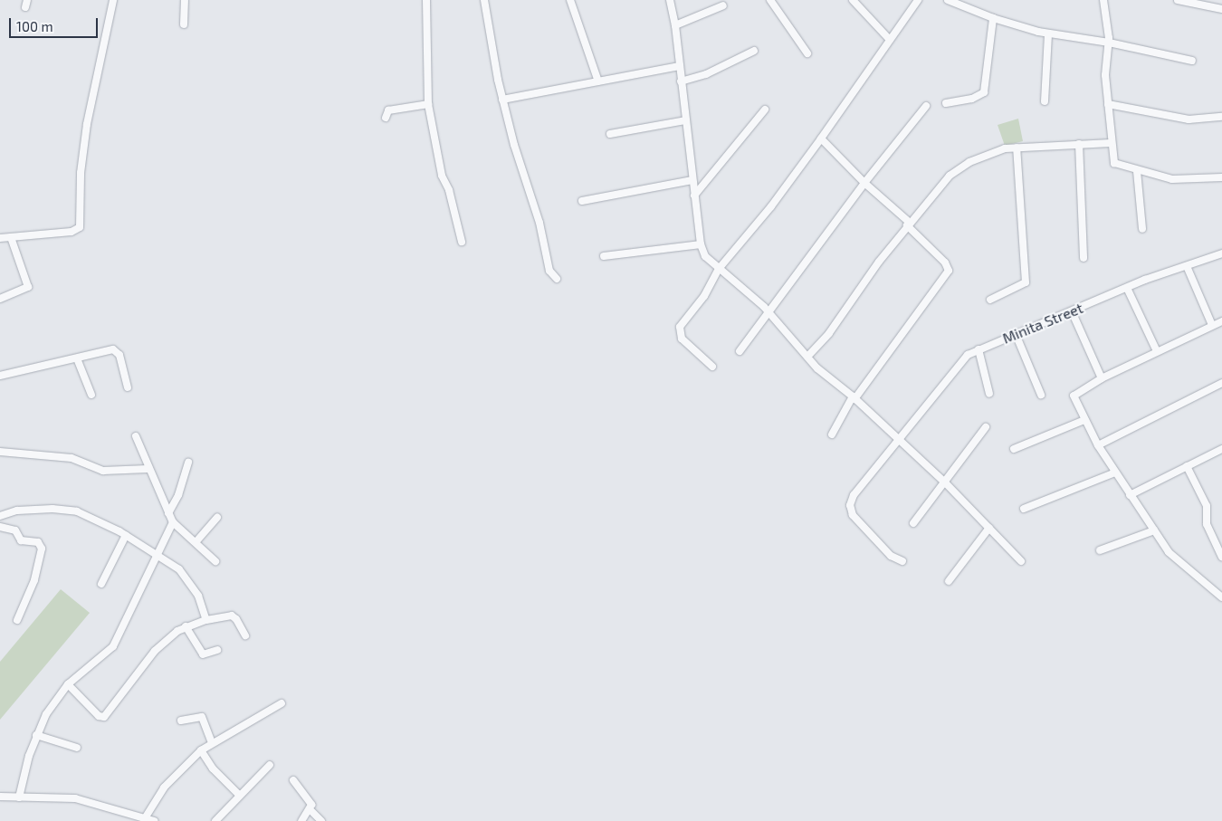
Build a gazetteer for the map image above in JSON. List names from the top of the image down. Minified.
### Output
{"streets":{"street":["Minita Street"]},"scale_bar":"100 m"}
